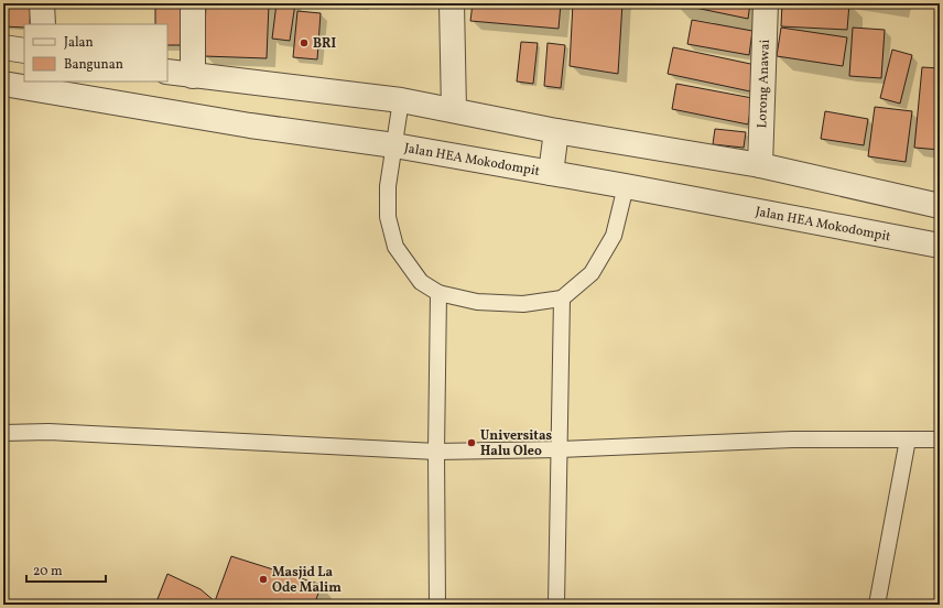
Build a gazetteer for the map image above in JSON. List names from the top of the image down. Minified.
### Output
{"streets":{"street":["Lorong Anawai","Jalan HEA Mokodompit"]},"places":["BRI","Universitas Halu Oleo","Masjid La Ode Malim"],"legend":["Jalan","Bangunan"],"scale_bar":"20 m"}
